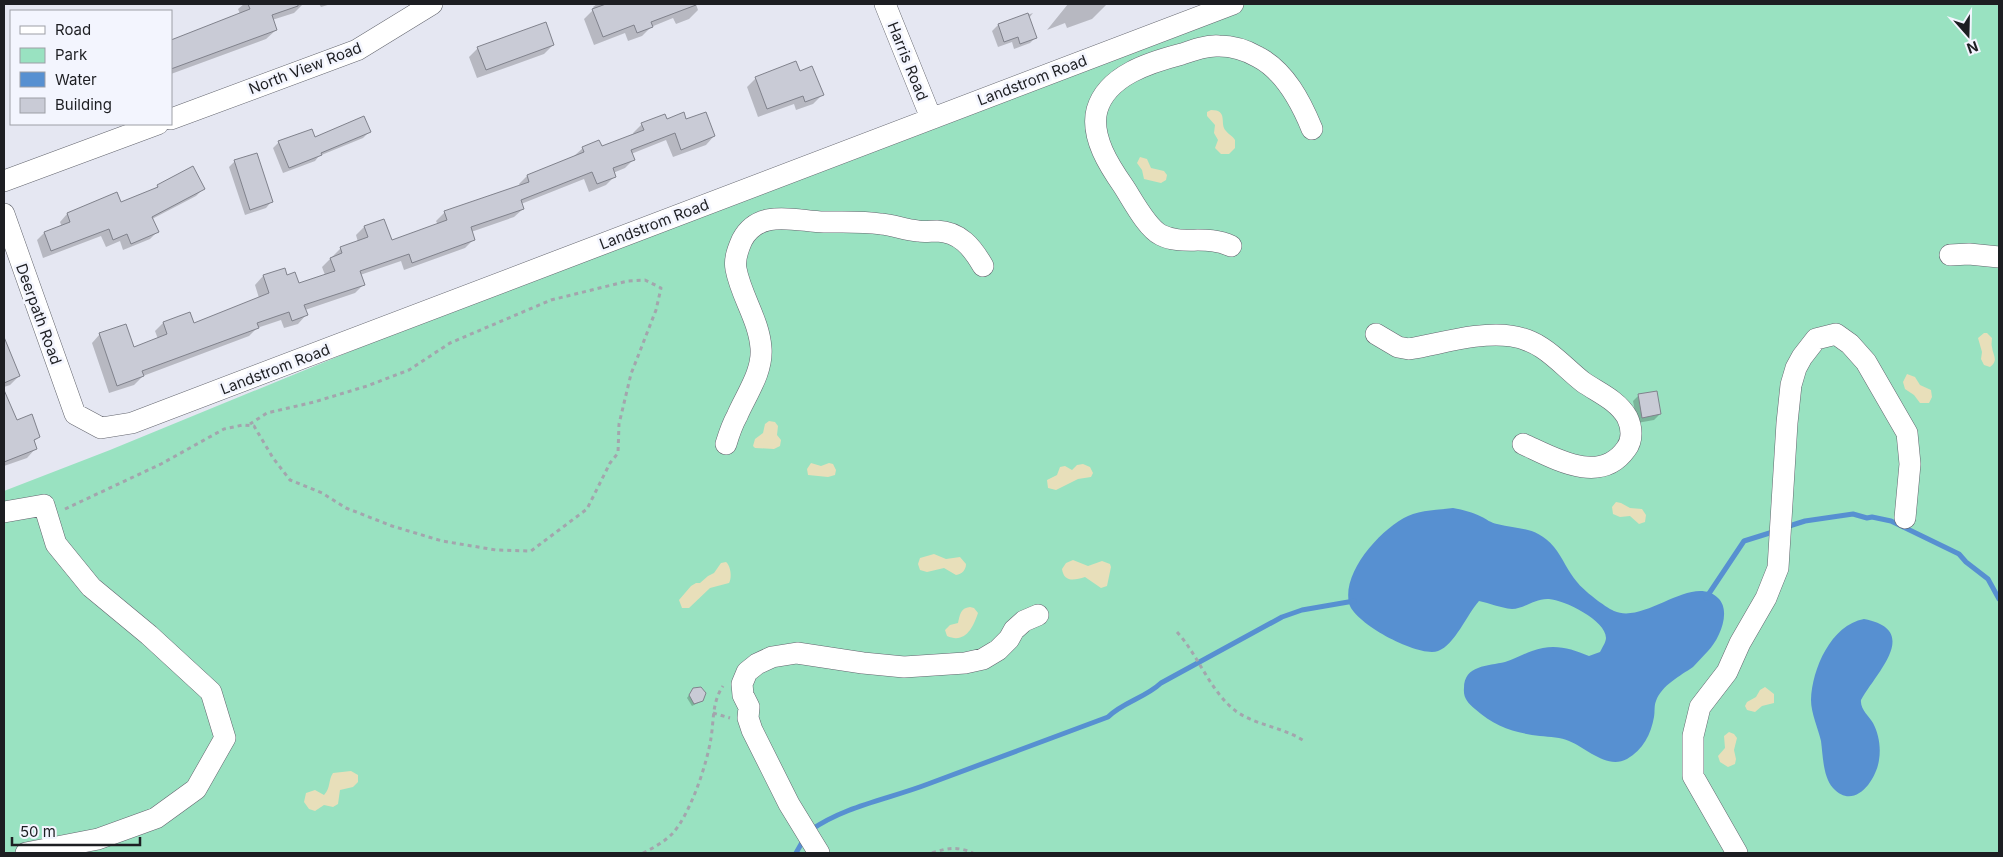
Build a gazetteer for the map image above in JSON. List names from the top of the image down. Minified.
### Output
{"streets":{"street":["Harris Road","North View Road","Landstrom Road","Deerpath Road"]},"crossings":[["Harris Road","Landstrom Road"],["Landstrom Road","Deerpath Road"]],"legend":["Road","Park","Water","Building"],"scale_bar":"50 m","north":"bottom"}
